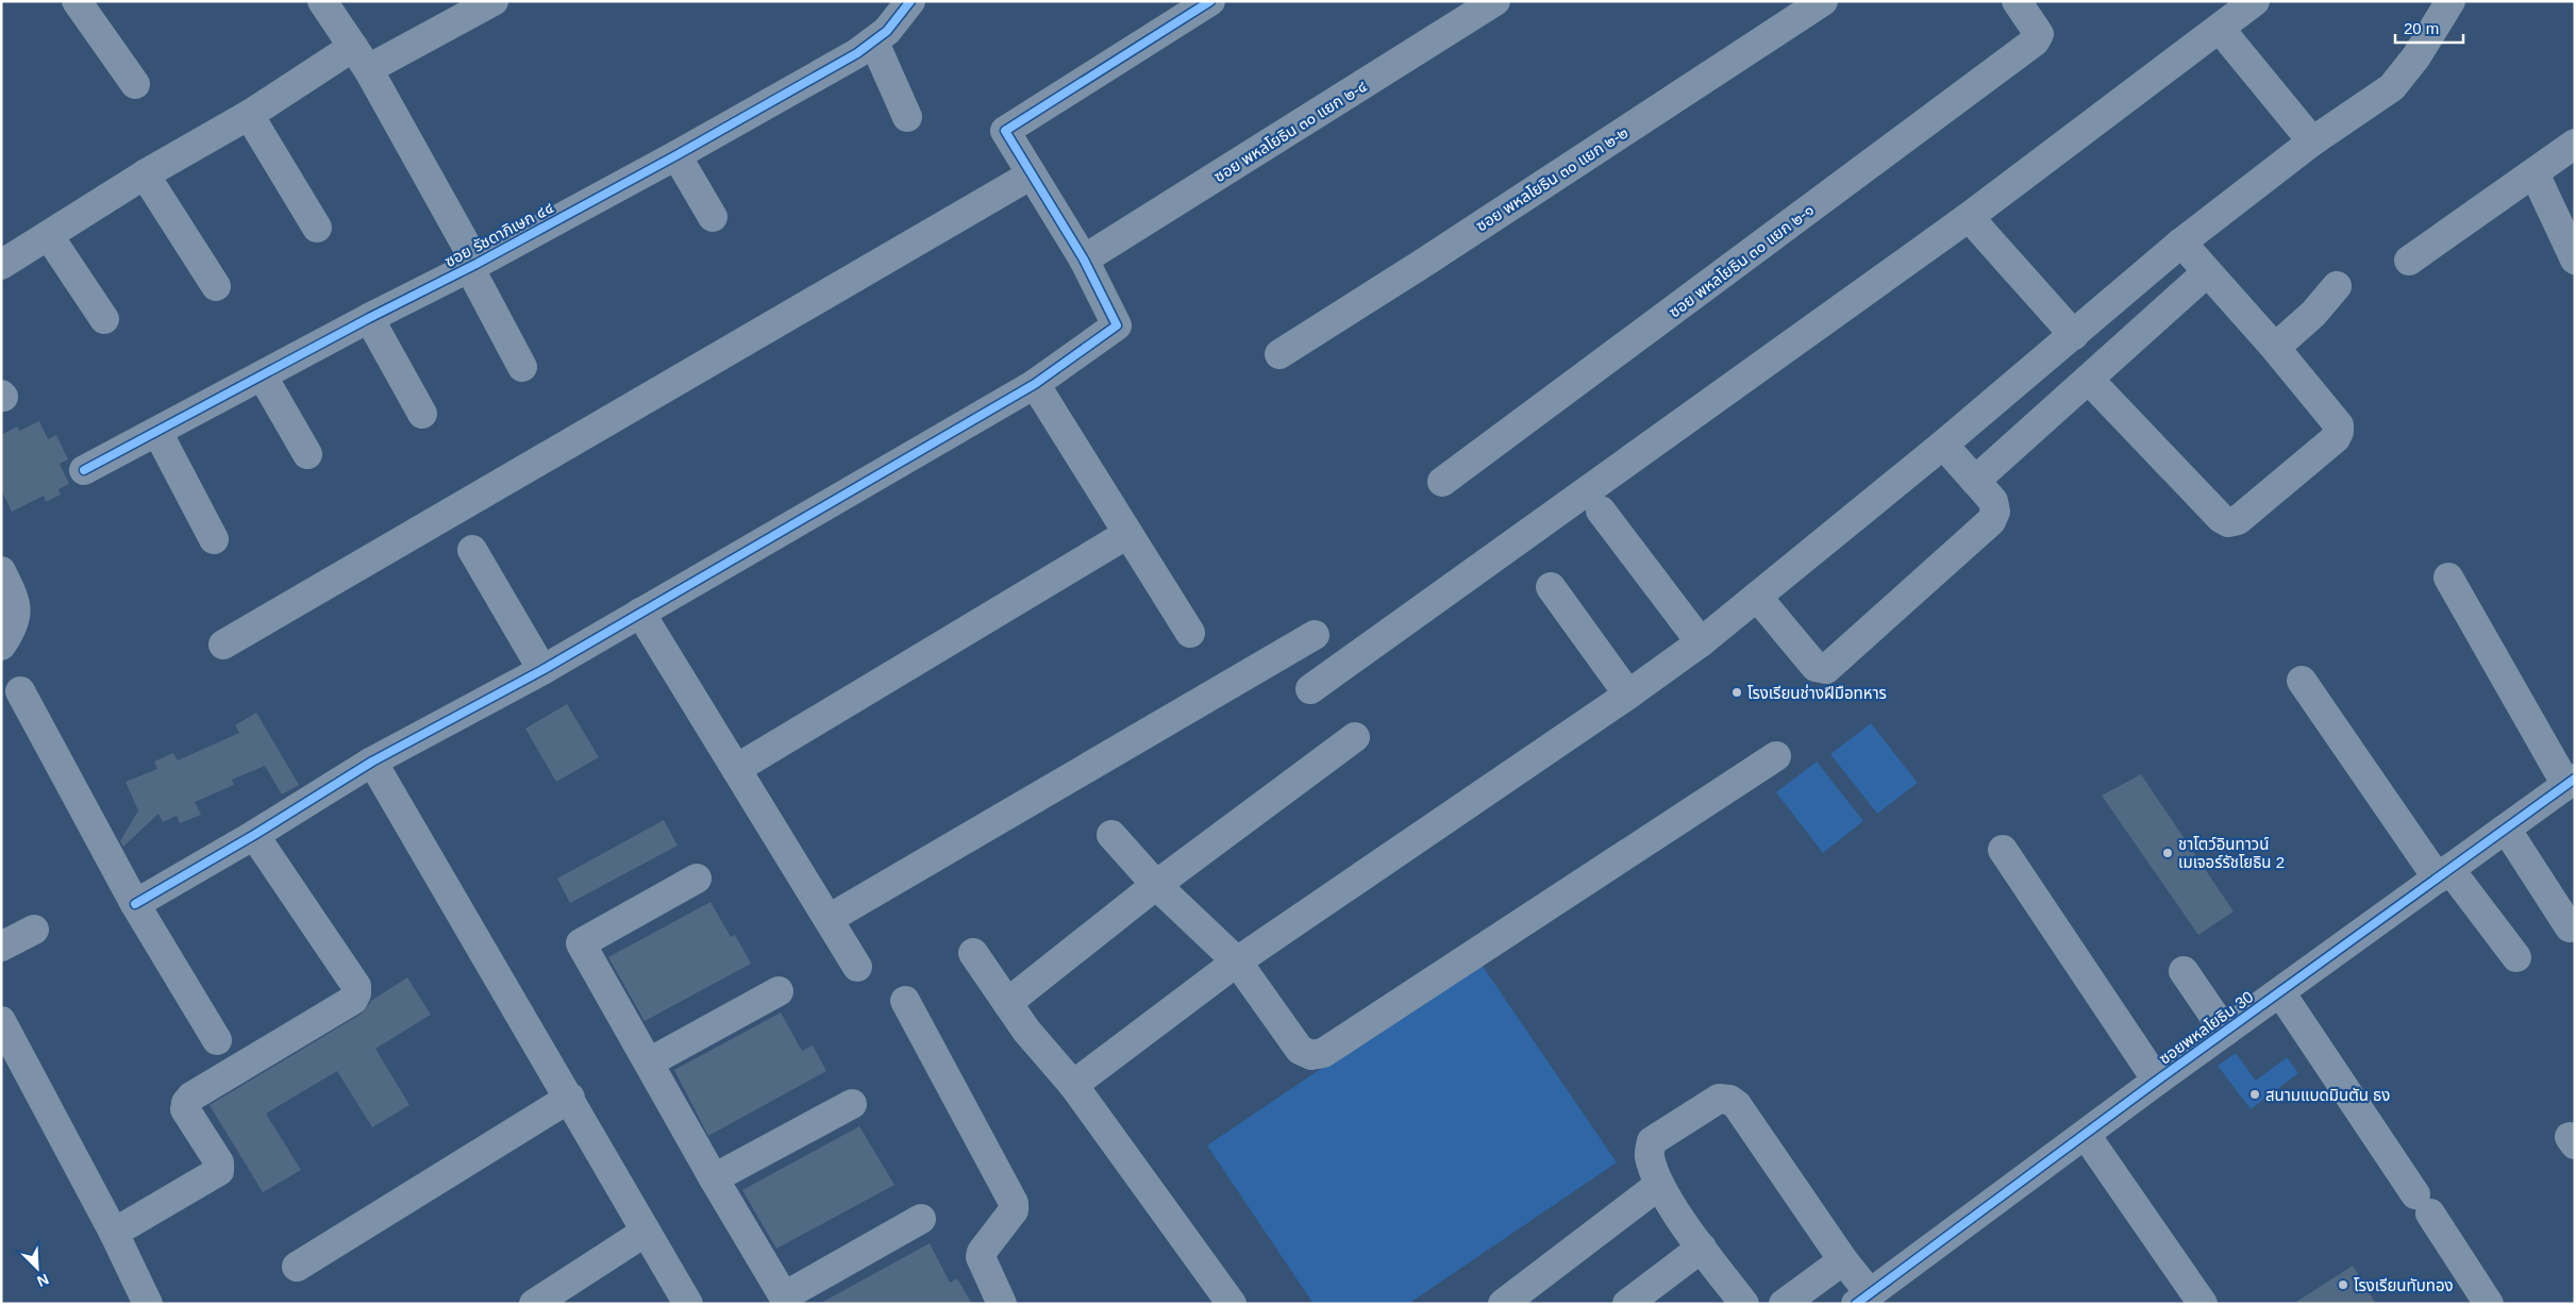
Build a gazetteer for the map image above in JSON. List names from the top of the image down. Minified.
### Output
{"streets":{"street":["ซอย พหลโยธิน ๓๐ แยก ๒-๔","ซอย พหลโยธิน ๓๐ แยก ๒-๒","ซอย รัชดาภิเษก ๔๔","ซอย พหลโยธิน ๓๐ แยก ๒-๑","ซอยพหลโยธิน 30"]},"places":["โรงเรียนช่างฝีมือทหาร","ชาโตว์อินทาวน์ เมเจอร์รัชโยธิน 2","สนามแบดมินตัน ธง","โรงเรียนทับทอง"],"scale_bar":"20 m","north":"bottom right"}
